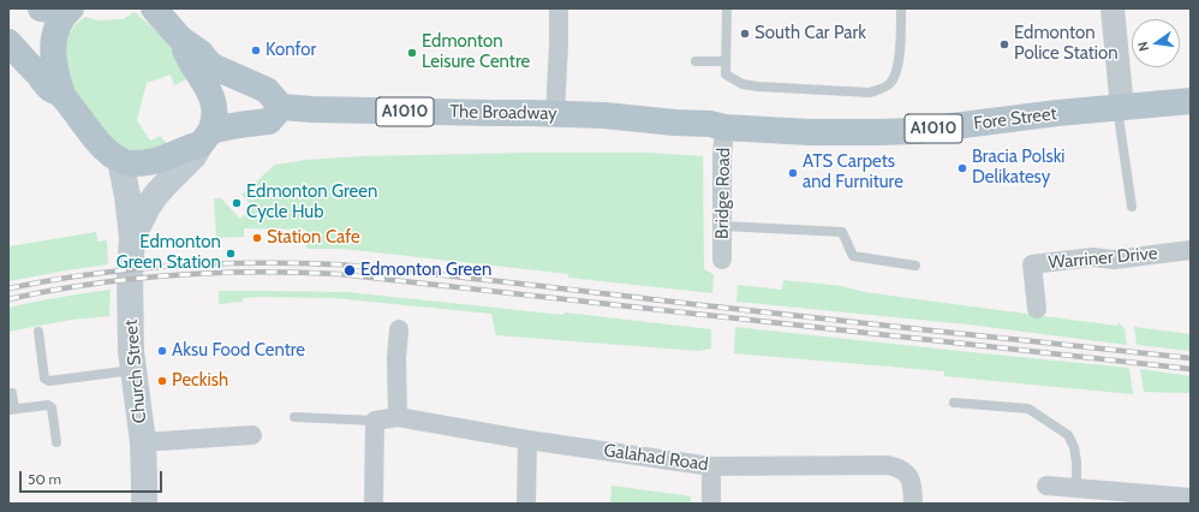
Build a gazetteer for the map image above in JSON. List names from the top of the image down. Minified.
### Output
{"streets":{"main road":["A1010","The Broadway","Fore Street","Church Street"],"street":["Bridge Road","Warriner Drive","Galahad Road"]},"crossings":[["The Broadway","Fore Street"],["The Broadway","Bridge Road"],["Fore Street","Bridge Road"]],"places":["South Car Park","Edmonton Police Station","Konfor","Edmonton Leisure Centre","Bracia Polski Delikatesy","ATS Carpets and Furniture","Edmonton Green Cycle Hub","Station Cafe","Edmonton Green Station","Edmonton Green","Aksu Food Centre","Peckish"],"scale_bar":"50 m","north":"left"}
